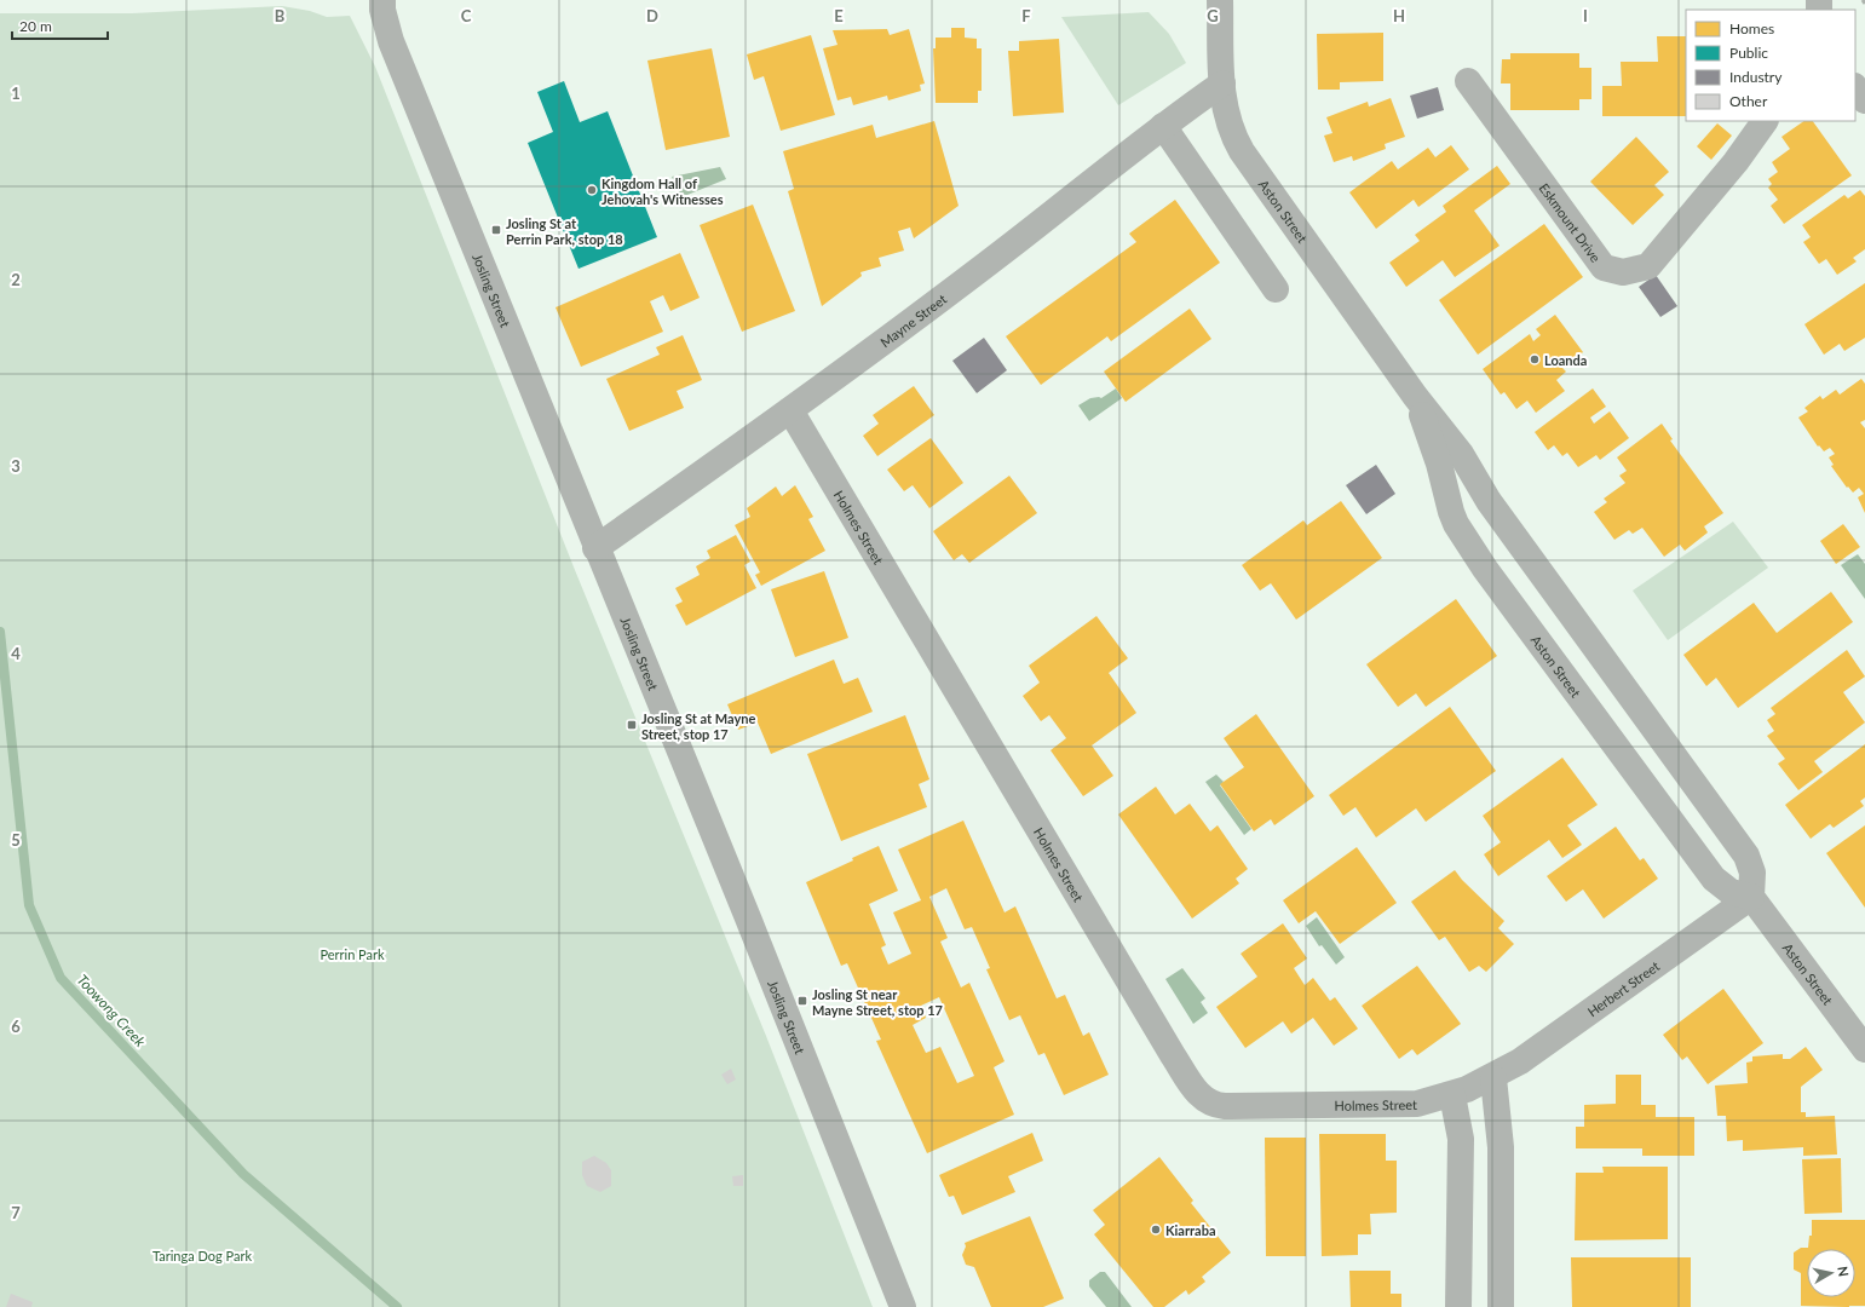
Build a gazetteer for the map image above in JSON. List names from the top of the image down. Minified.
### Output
{"streets":{"street":["Aston Street","Eskmount Drive","Josling Street","Mayne Street","Holmes Street","Herbert Street"]},"crossings":[["Aston Street","Mayne Street"],["Aston Street","Herbert Street"],["Josling Street","Mayne Street"],["Mayne Street","Holmes Street"],["Holmes Street","Herbert Street"]],"water":["Toowong Creek"],"parks":["Perrin Park","Taringa Dog Park"],"places":{"other":["Kingdom Hall of Jehovah's Witnesses","Loanda","Kiarraba"],"transit":["Josling St at Perrin Park, stop 18","Josling St at Mayne Street, stop 17","Josling St near Mayne Street, stop 17"]},"legend":["Homes","Public","Industry","Other"],"scale_bar":"20 m","north":"right","grid":{"columns":["B","C","D","E","F","G","H","I"],"rows":["1","2","3","4","5","6","7"]}}
